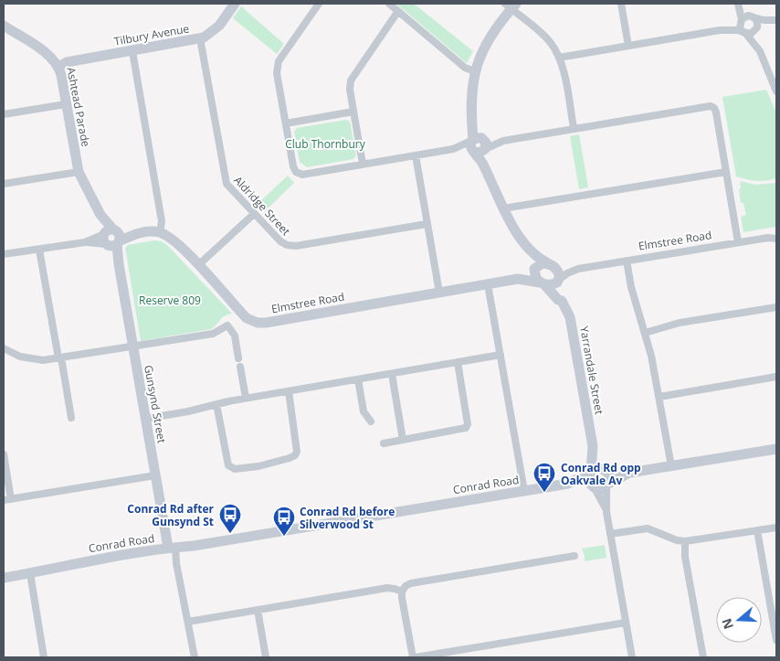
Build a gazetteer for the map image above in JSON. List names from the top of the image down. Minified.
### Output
{"streets":{"street":["Tilbury Avenue","Ashtead Parade","Aldridge Street","Elmstree Road","Yarrandale Street","Gunsynd Street","Conrad Road"]},"crossings":[["Tilbury Avenue","Ashtead Parade"],["Tilbury Avenue","Aldridge Street"],["Ashtead Parade","Gunsynd Street"],["Elmstree Road","Yarrandale Street"],["Yarrandale Street","Conrad Road"],["Gunsynd Street","Conrad Road"]],"parks":["Club Thornbury","Reserve 809"],"places":{"bus stop":["Conrad Rd opp Oakvale Av","Conrad Rd after Gunsynd St","Conrad Rd before Silverwood St"]},"north":"left"}
